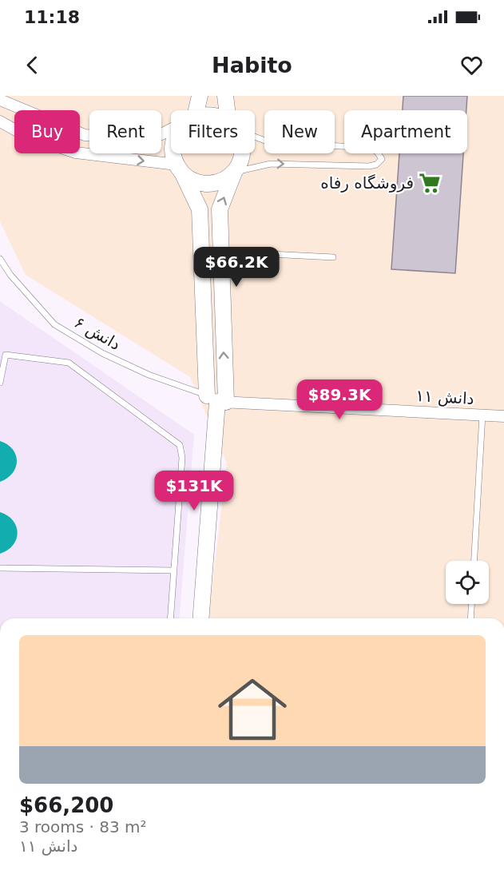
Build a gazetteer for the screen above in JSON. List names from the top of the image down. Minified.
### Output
{"streets":{"street":["دانش ۱۱"],"lane":["دانش ۶"]},"crossings":[["دانش ۶","دانش ۱۱"]],"places":{"supermarket":["فروشگاه رفاه"]},"page":{"status":"11:18","header":"Habito","chip":["Buy","Rent","Filters","New","Apartment"],"price":["$66.2K","$89.3K","$131K"],"list":[{"name":"$66,200","note":"3 rooms · 83 m² · دانش ۱۱"}]}}
